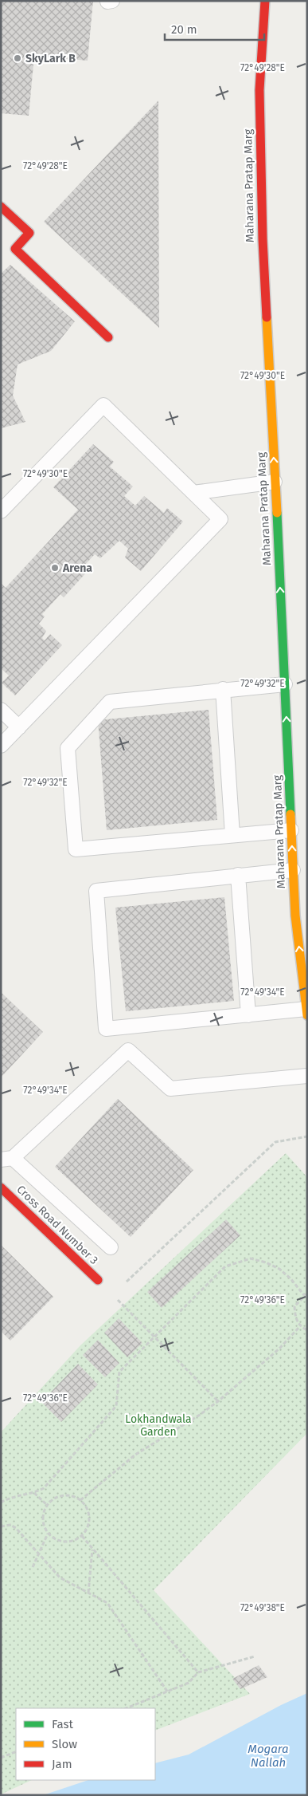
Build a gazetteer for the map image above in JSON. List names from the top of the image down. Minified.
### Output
{"streets":{"main road":["Maharana Pratap Marg","Cross Road Number 3"]},"one_way":["Maharana Pratap Marg"],"water":["Mogara Nallah"],"parks":["Lokhandwala Garden"],"places":["SkyLark B","Arena"],"legend":["Fast","Slow","Jam"],"scale_bar":"20 m","coordinates":["72°49'28\"E","72°49'30\"E","72°49'32\"E","72°49'34\"E","72°49'36\"E","72°49'38\"E"]}
